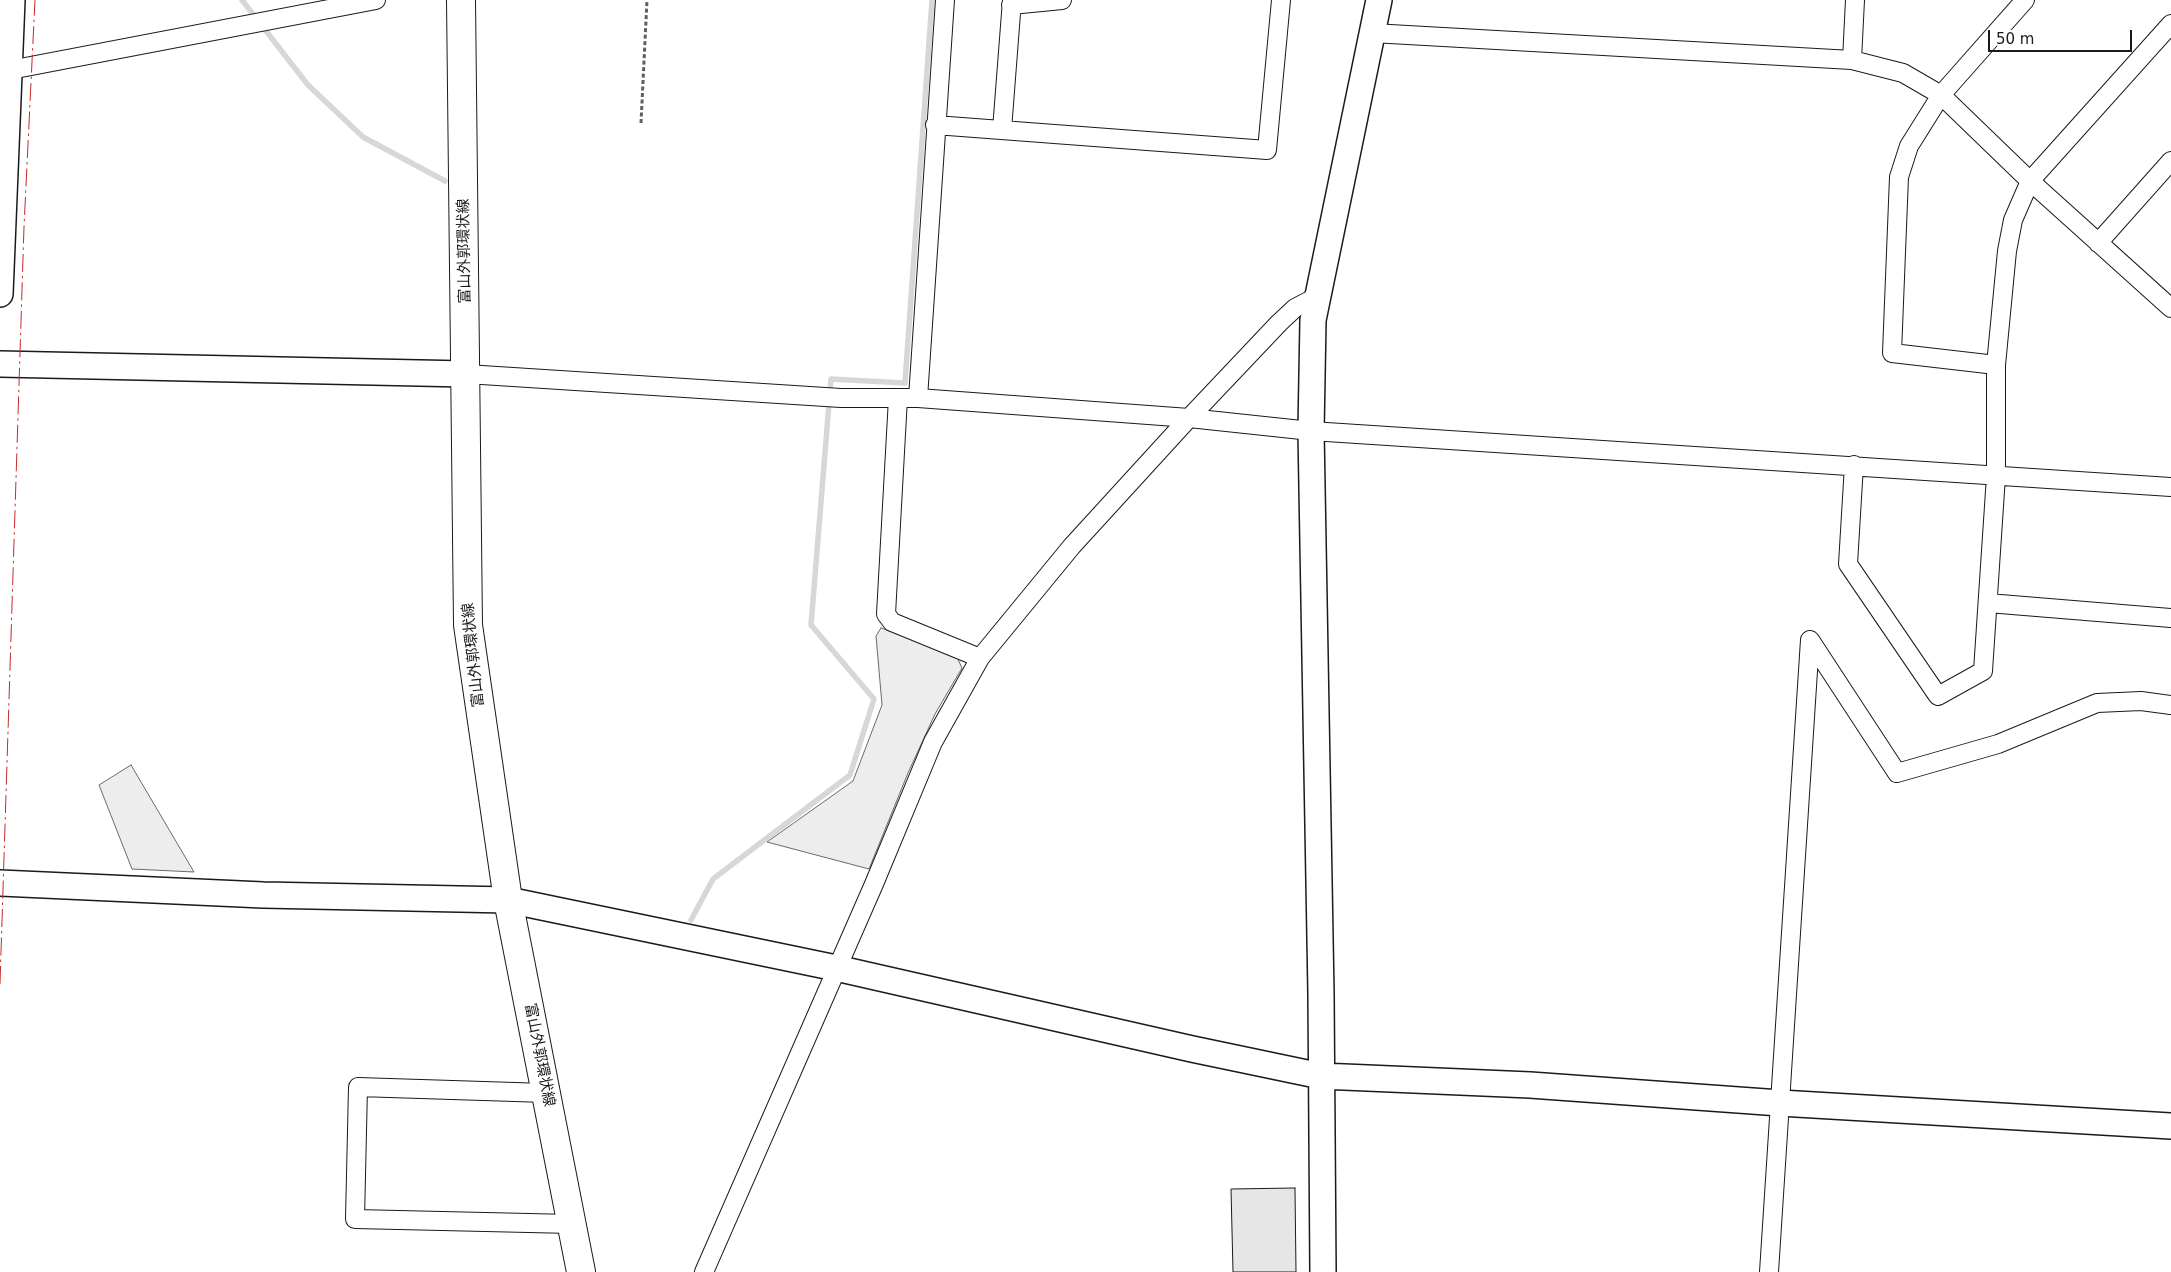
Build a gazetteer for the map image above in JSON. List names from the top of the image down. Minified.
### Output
{"streets":{"main road":["富山外郭環状線"]},"scale_bar":"50 m"}
